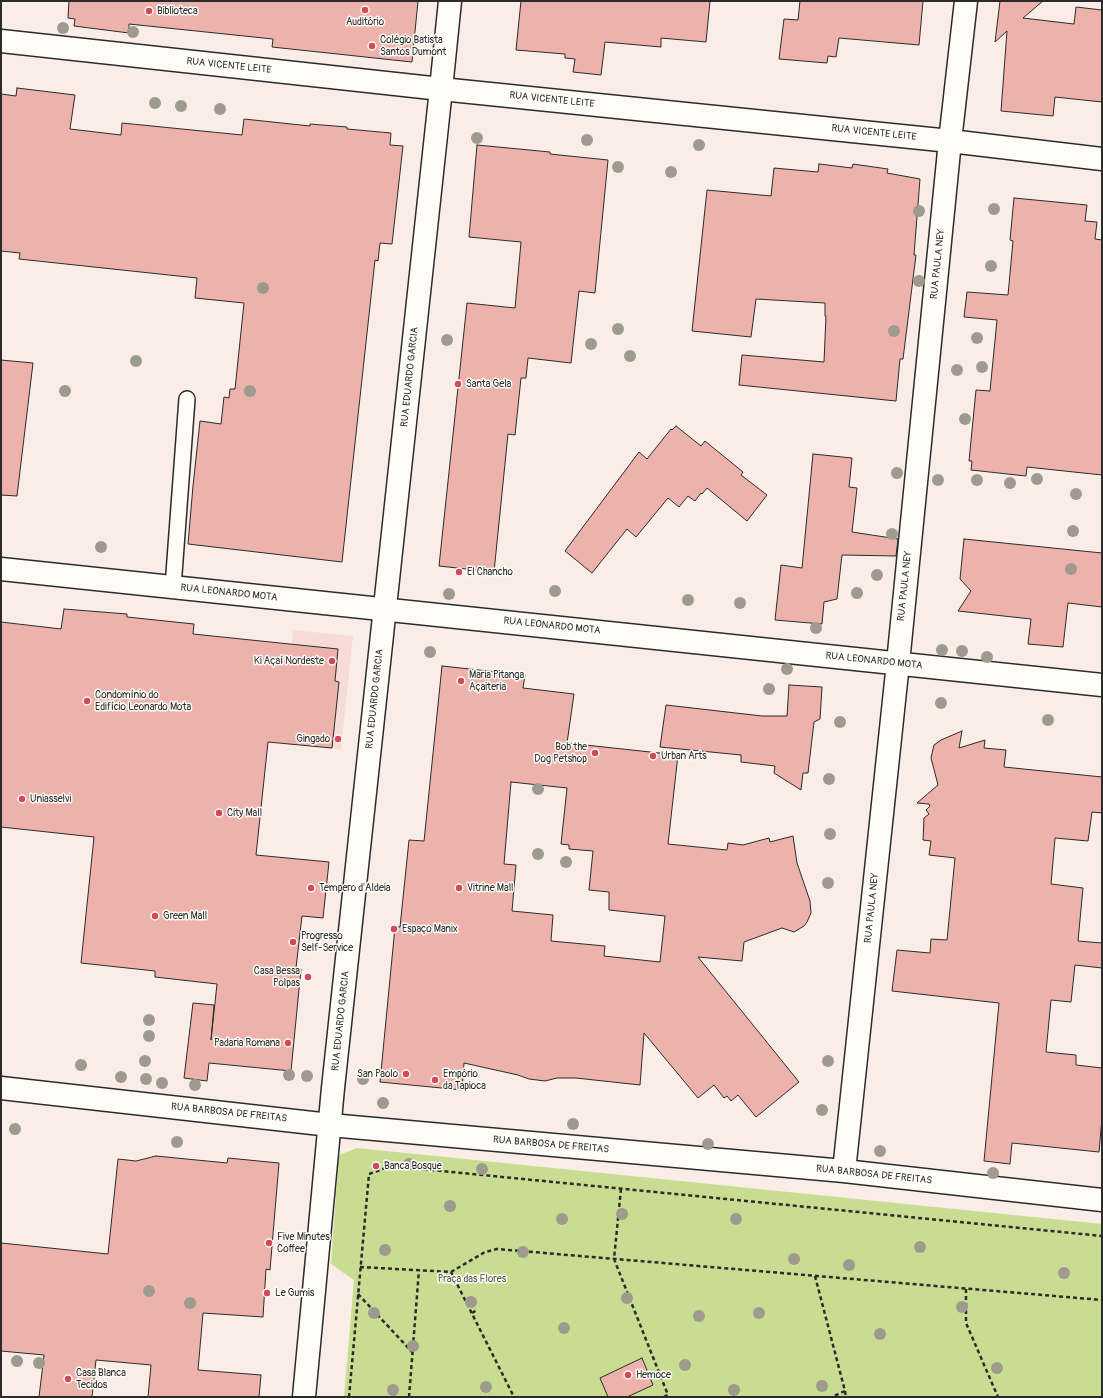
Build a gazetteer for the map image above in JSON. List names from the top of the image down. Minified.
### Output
{"streets":{"street":["RUA VICENTE LEITE","RUA PAULA NEY","RUA EDUARDO GARCIA","RUA LEONARDO MOTA","RUA BARBOSA DE FREITAS"]},"crossings":[["RUA VICENTE LEITE","RUA PAULA NEY"],["RUA VICENTE LEITE","RUA EDUARDO GARCIA"],["RUA PAULA NEY","RUA LEONARDO MOTA"],["RUA PAULA NEY","RUA BARBOSA DE FREITAS"],["RUA EDUARDO GARCIA","RUA LEONARDO MOTA"],["RUA EDUARDO GARCIA","RUA BARBOSA DE FREITAS"]],"parks":["Praça das Flores"],"places":["Auditório","Biblioteca","Colégio Batista Santos Dumont","Santa Gela","El Chancho","Ki Açaí Nordeste","Maria Pitanga Açaiteria","Condomínio do Edifício Leonardo Mota","Gingado","Bob the Dog Petshop","Urban Arts","Uniasselvi","City Mall","Tempero d'Aldeia","Vitrine Mall","Green Mall","Espaço Manix","Progresso Self-Service","Casa Bessa Polpas","Padaria Romana","San Paolo","Empório da Tapioca","Banca Bosque","Five Minutes Coffee","Le Gumis","Hemoce","Casa Blanca Tecidos"]}
